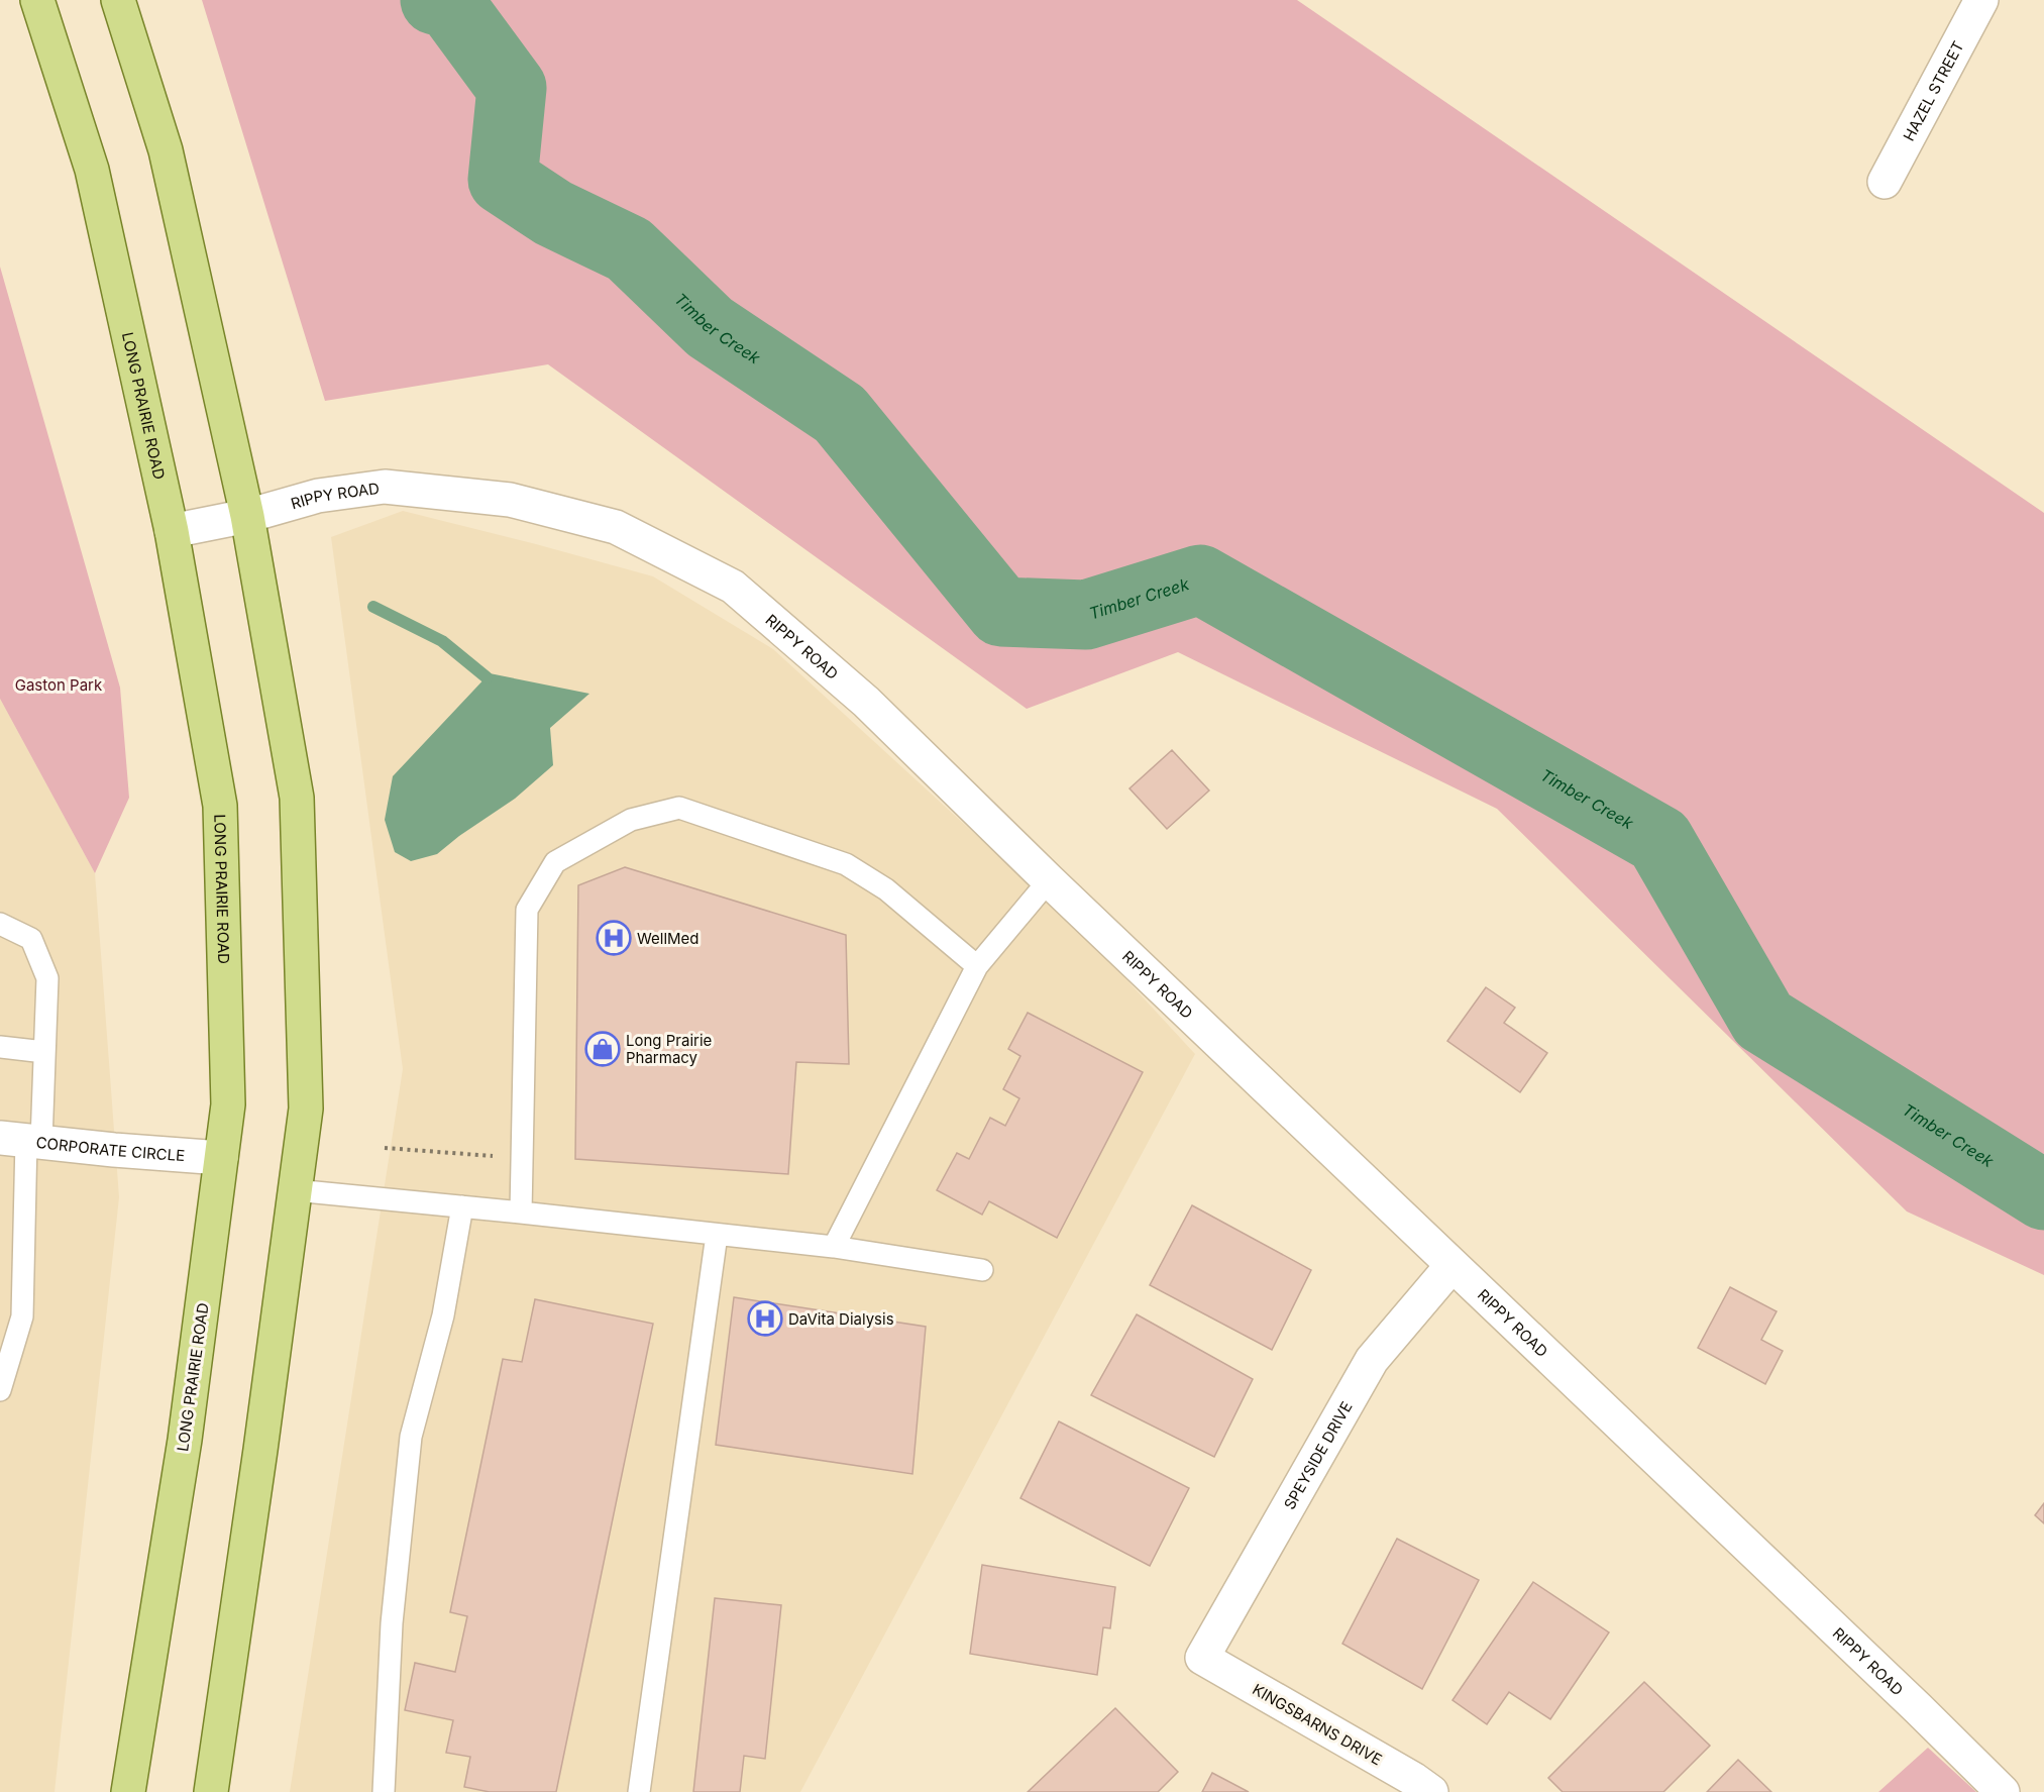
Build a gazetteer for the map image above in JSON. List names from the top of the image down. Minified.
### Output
{"streets":{"main road":["LONG PRAIRIE ROAD"],"street":["HAZEL STREET","RIPPY ROAD","CORPORATE CIRCLE","SPEYSIDE DRIVE","KINGSBARNS DRIVE"]},"crossings":[["LONG PRAIRIE ROAD","RIPPY ROAD"],["LONG PRAIRIE ROAD","CORPORATE CIRCLE"],["RIPPY ROAD","SPEYSIDE DRIVE"],["SPEYSIDE DRIVE","KINGSBARNS DRIVE"]],"water":["Timber Creek"],"parks":["Gaston Park"],"places":{"hospital":["WellMed","DaVita Dialysis"],"shop":["Long Prairie Pharmacy"]}}
